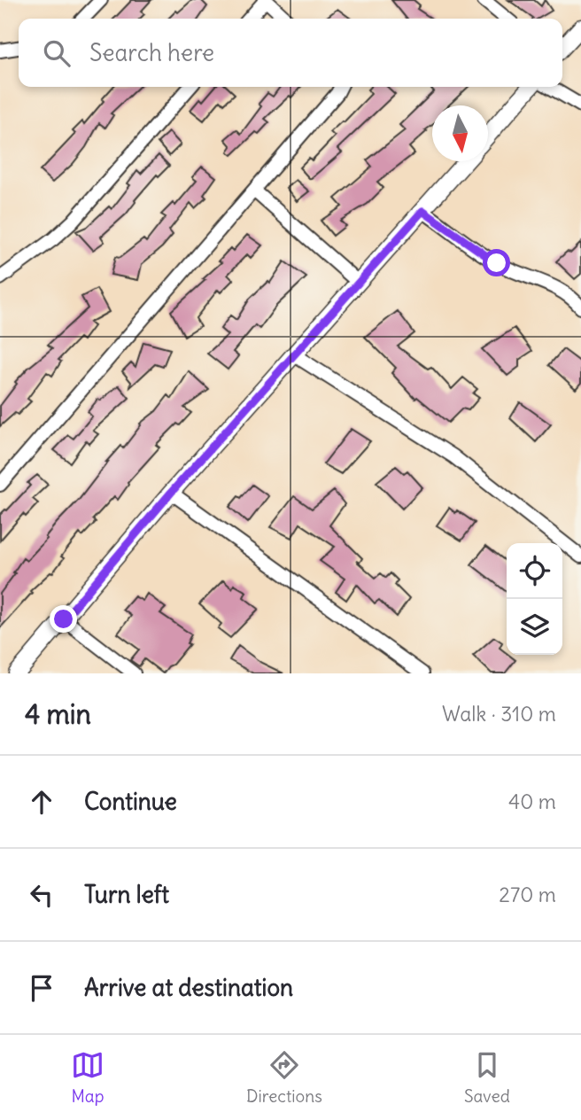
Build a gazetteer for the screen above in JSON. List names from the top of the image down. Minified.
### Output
{"north":"bottom","page":{"search":"Search here","heading":["4 min","Walk · 310 m"],"list":[["Continue","40 m"],["Turn left","270 m"],"Arrive at destination"],"nav":["Map","Directions","Saved"]}}
